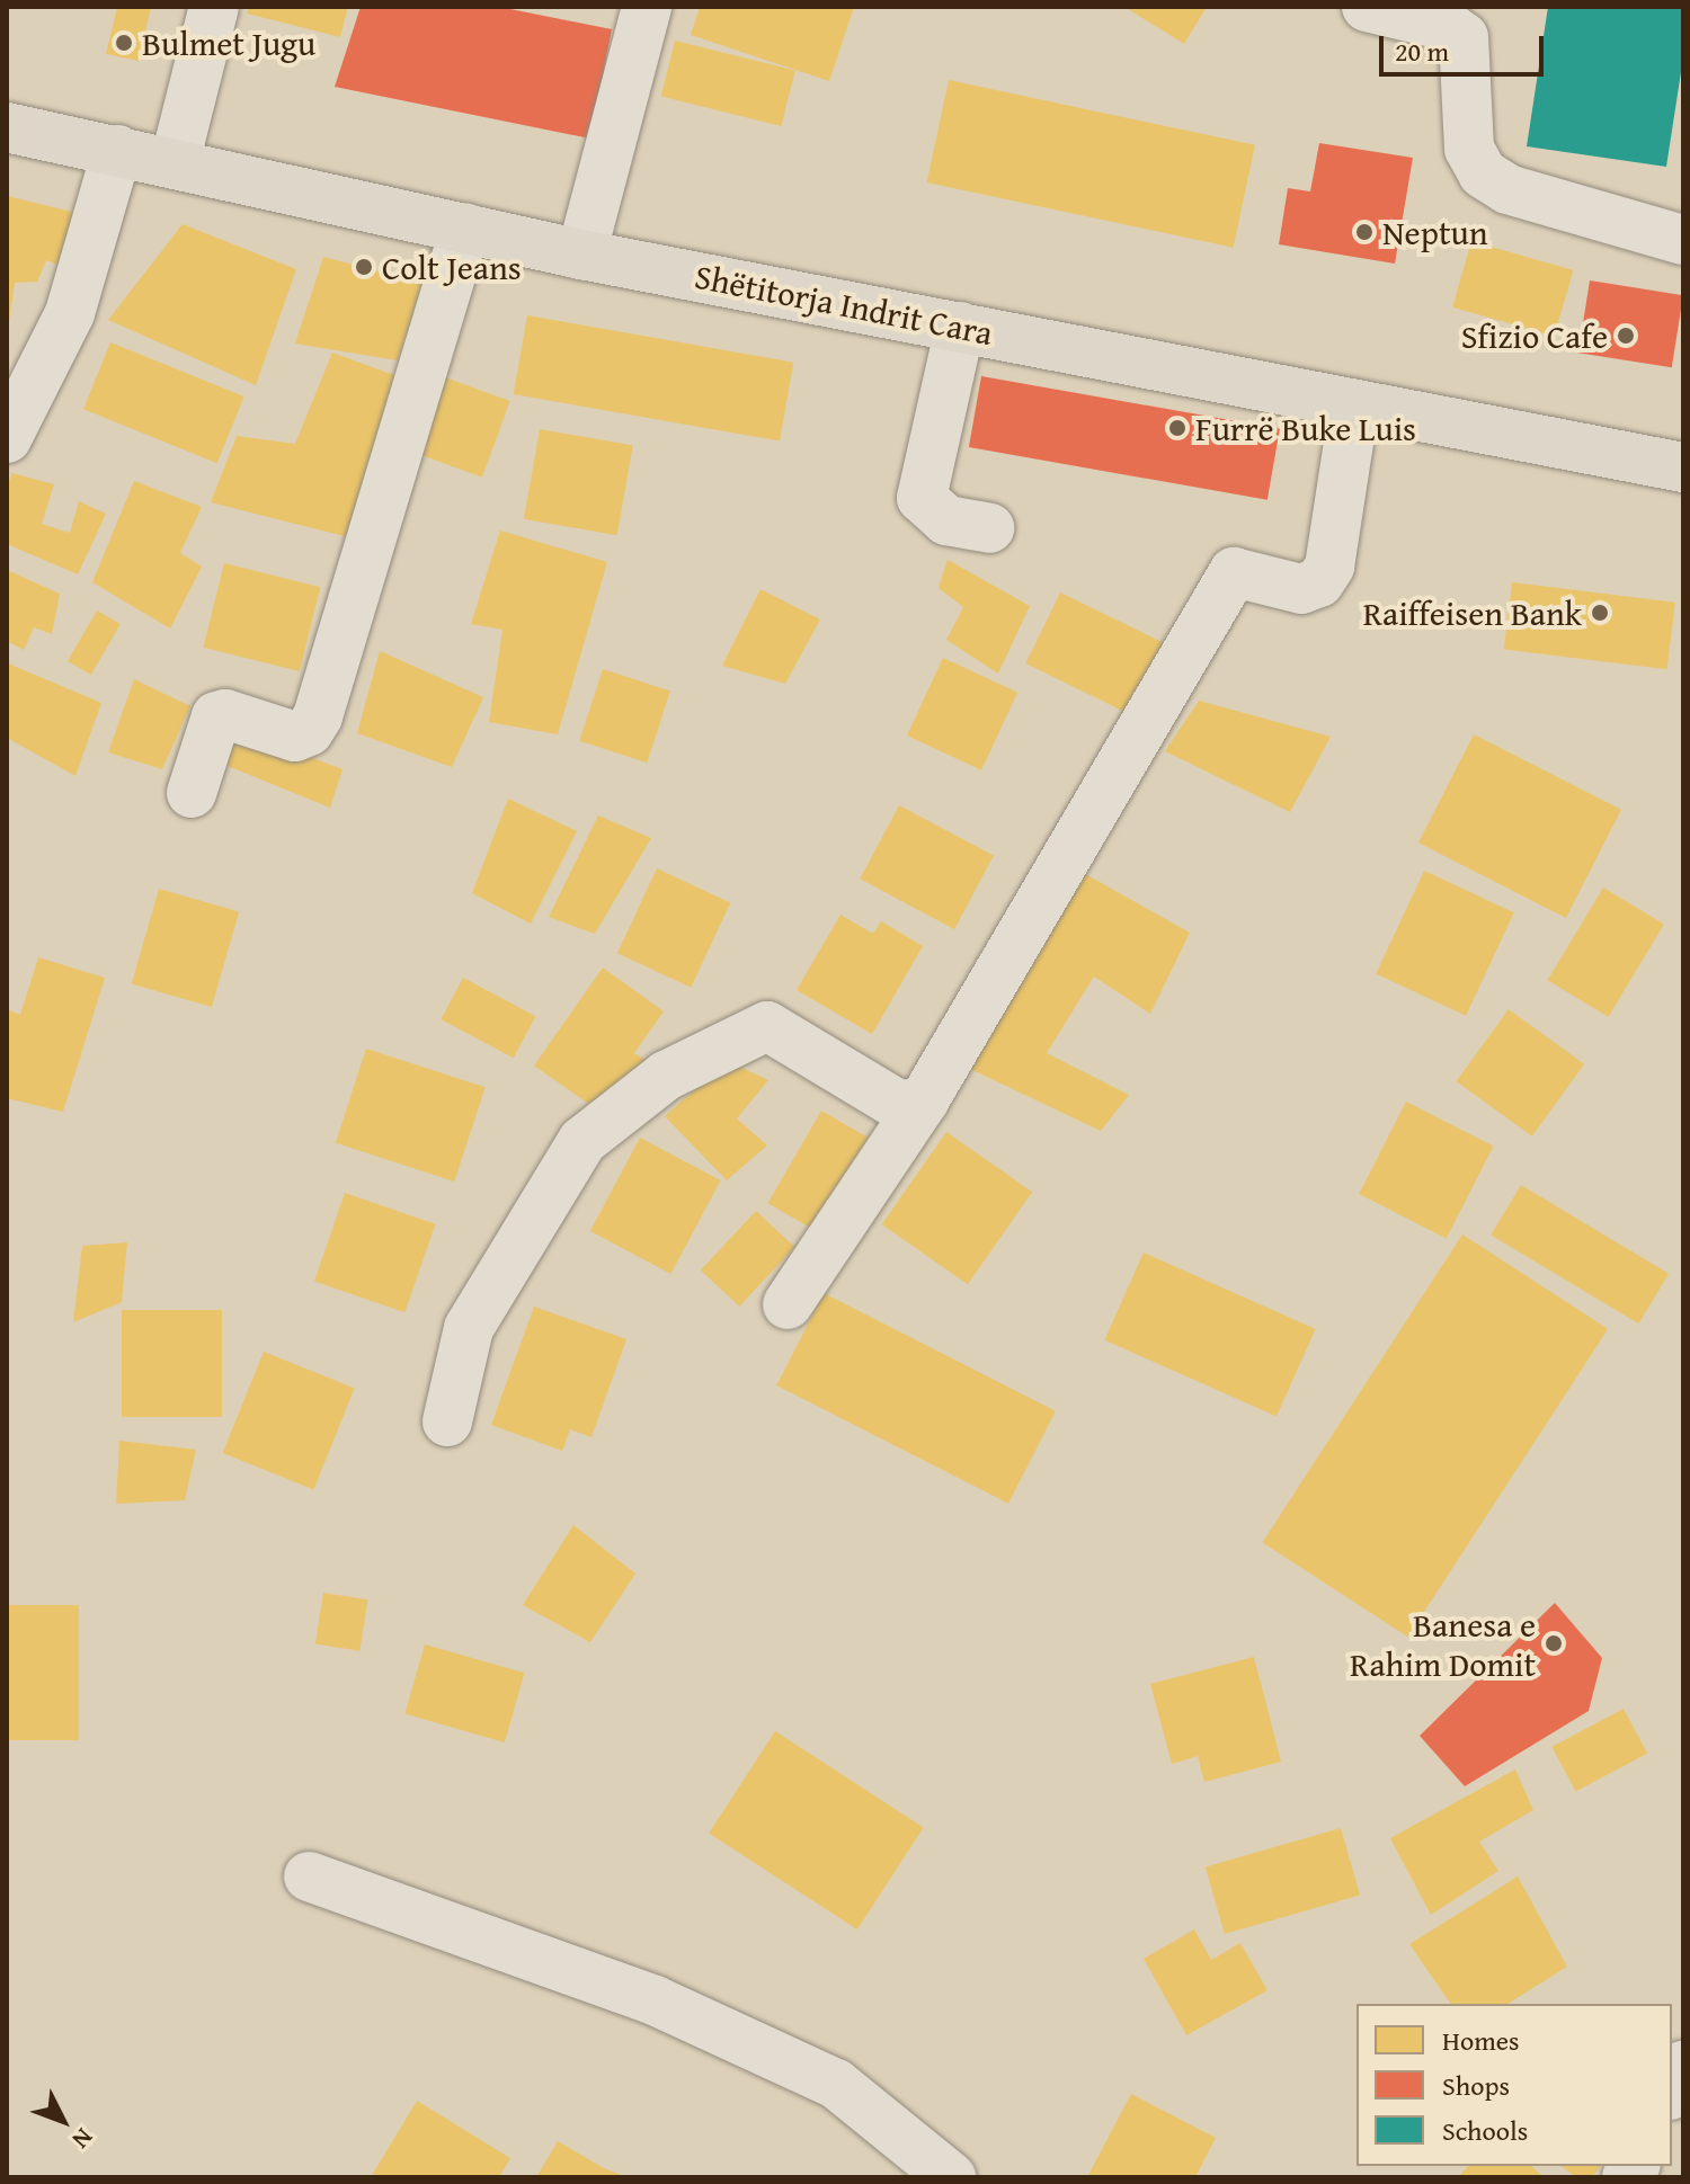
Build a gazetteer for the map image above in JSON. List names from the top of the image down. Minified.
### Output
{"streets":{"main road":["Shëtitorja Indrit Cara"]},"places":["Bulmet Jugu","Neptun","Colt Jeans","Sfizio Cafe","Furrë Buke Luis","Raiffeisen Bank","Banesa e Rahim Domit"],"legend":["Homes","Shops","Schools"],"scale_bar":"20 m","north":"bottom right"}
